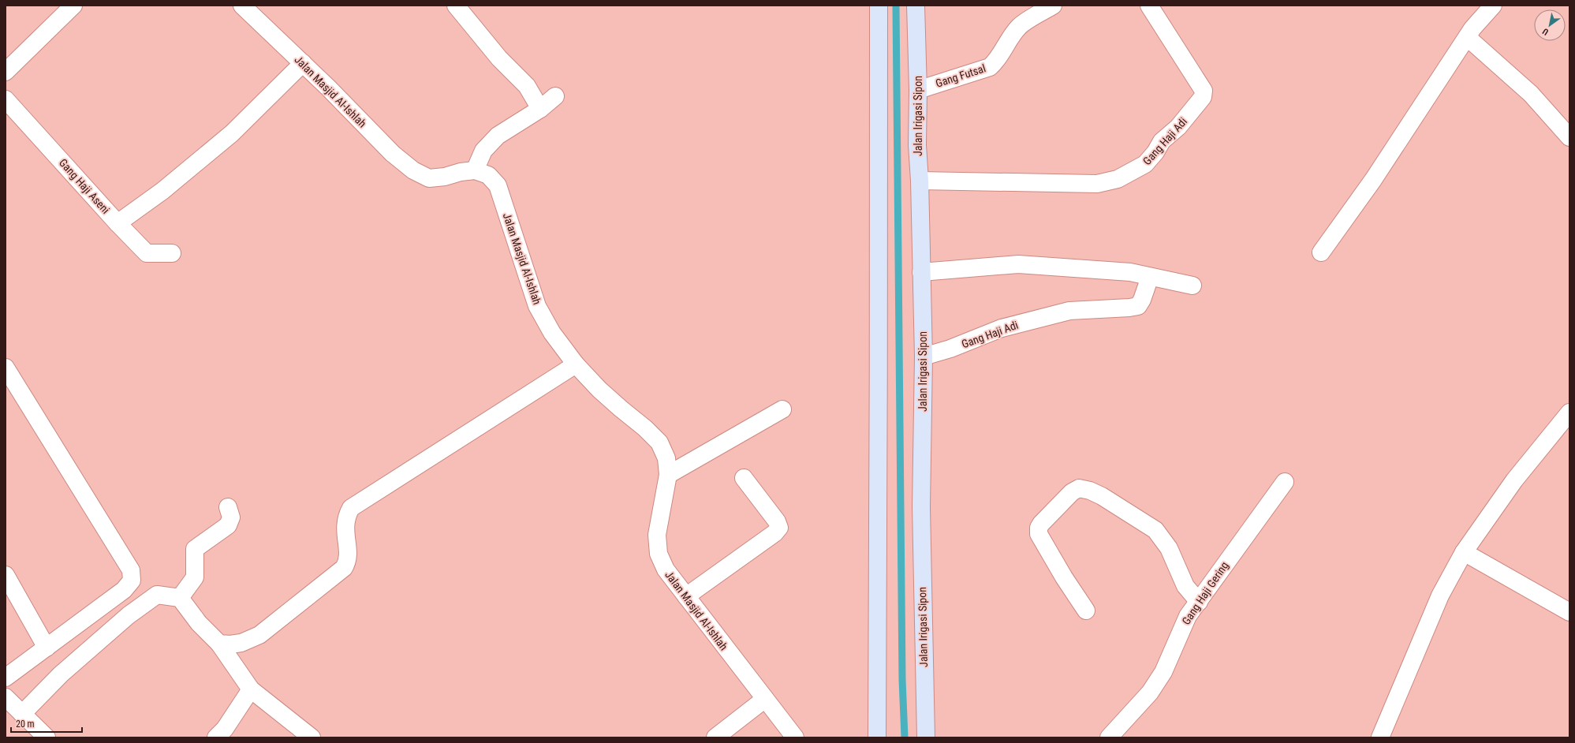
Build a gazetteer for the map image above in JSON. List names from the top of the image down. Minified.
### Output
{"streets":{"street":["Gang Futsal","Jalan Masjid Al-Ishlah","Jalan Irigasi Sipon","Gang Haji Adi","Gang Haji Aseni","Gang Haji Gering"]},"crossings":[["Gang Futsal","Jalan Irigasi Sipon"],["Jalan Irigasi Sipon","Gang Haji Adi"]],"scale_bar":"20 m","north":"bottom left"}
